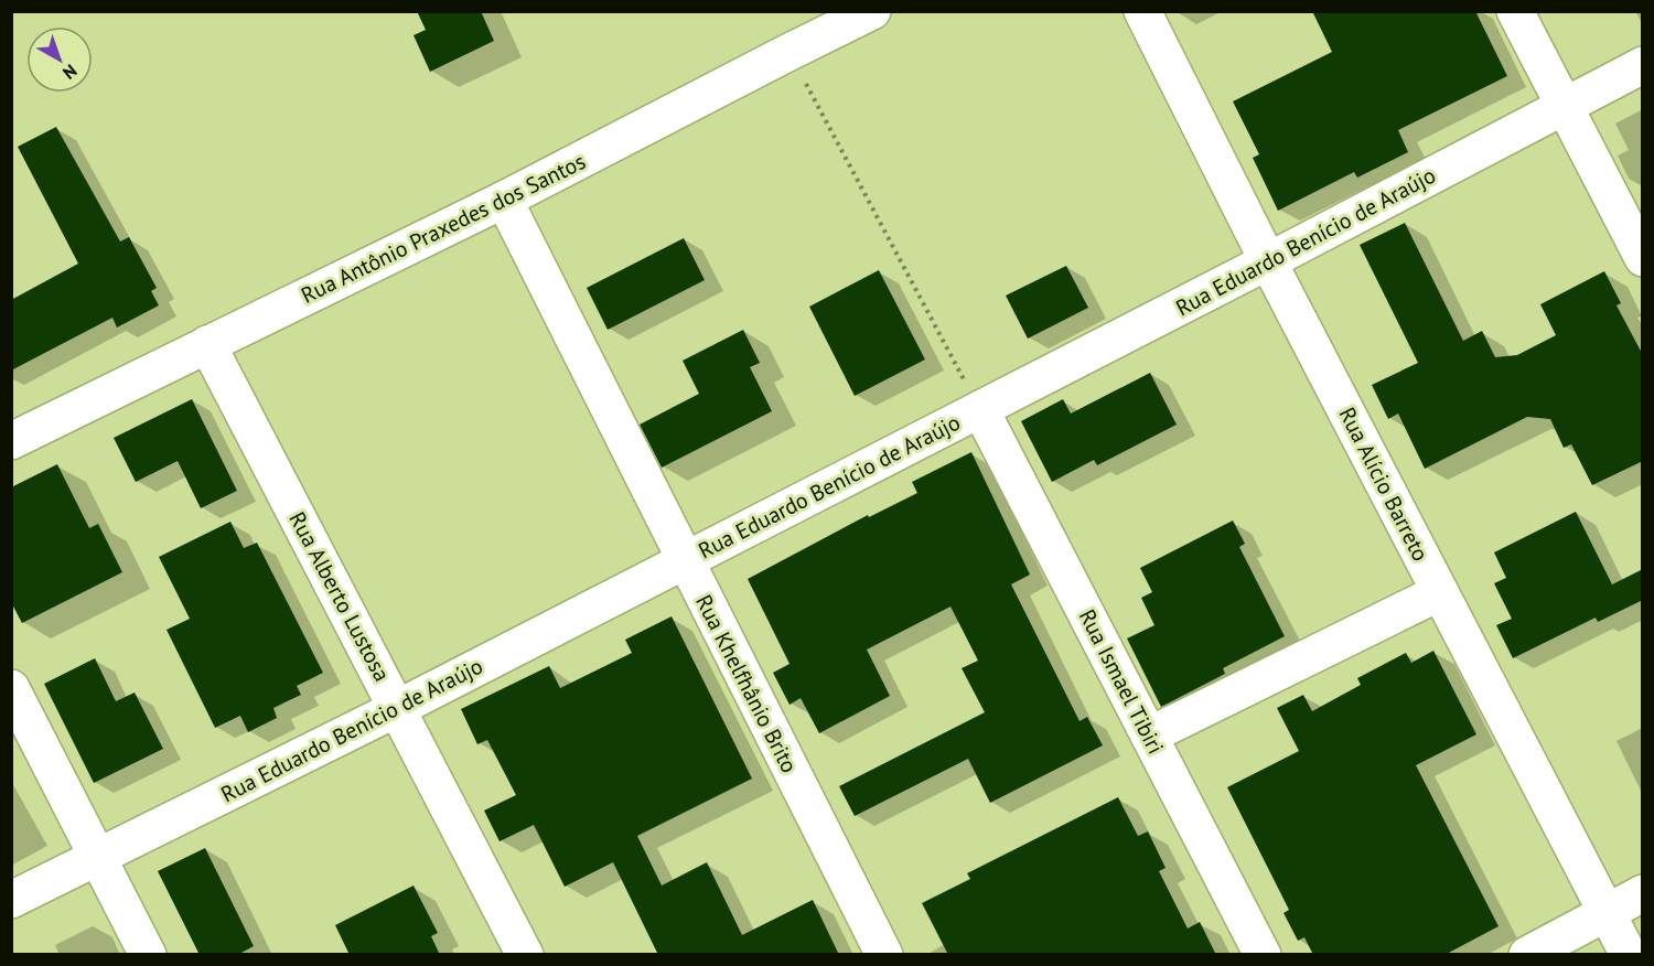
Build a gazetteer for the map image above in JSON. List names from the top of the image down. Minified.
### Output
{"streets":{"street":["Rua Antônio Praxedes dos Santos","Rua Eduardo Benício de Araújo","Rua Alício Barreto","Rua Alberto Lustosa","Rua Ismael Tibiri","Rua Khelfhânio Brito"]},"crossings":[["Rua Antônio Praxedes dos Santos","Rua Alberto Lustosa"],["Rua Antônio Praxedes dos Santos","Rua Khelfhânio Brito"],["Rua Eduardo Benício de Araújo","Rua Alício Barreto"],["Rua Eduardo Benício de Araújo","Rua Alberto Lustosa"],["Rua Eduardo Benício de Araújo","Rua Ismael Tibiri"],["Rua Eduardo Benício de Araújo","Rua Khelfhânio Brito"]],"north":"bottom right"}
